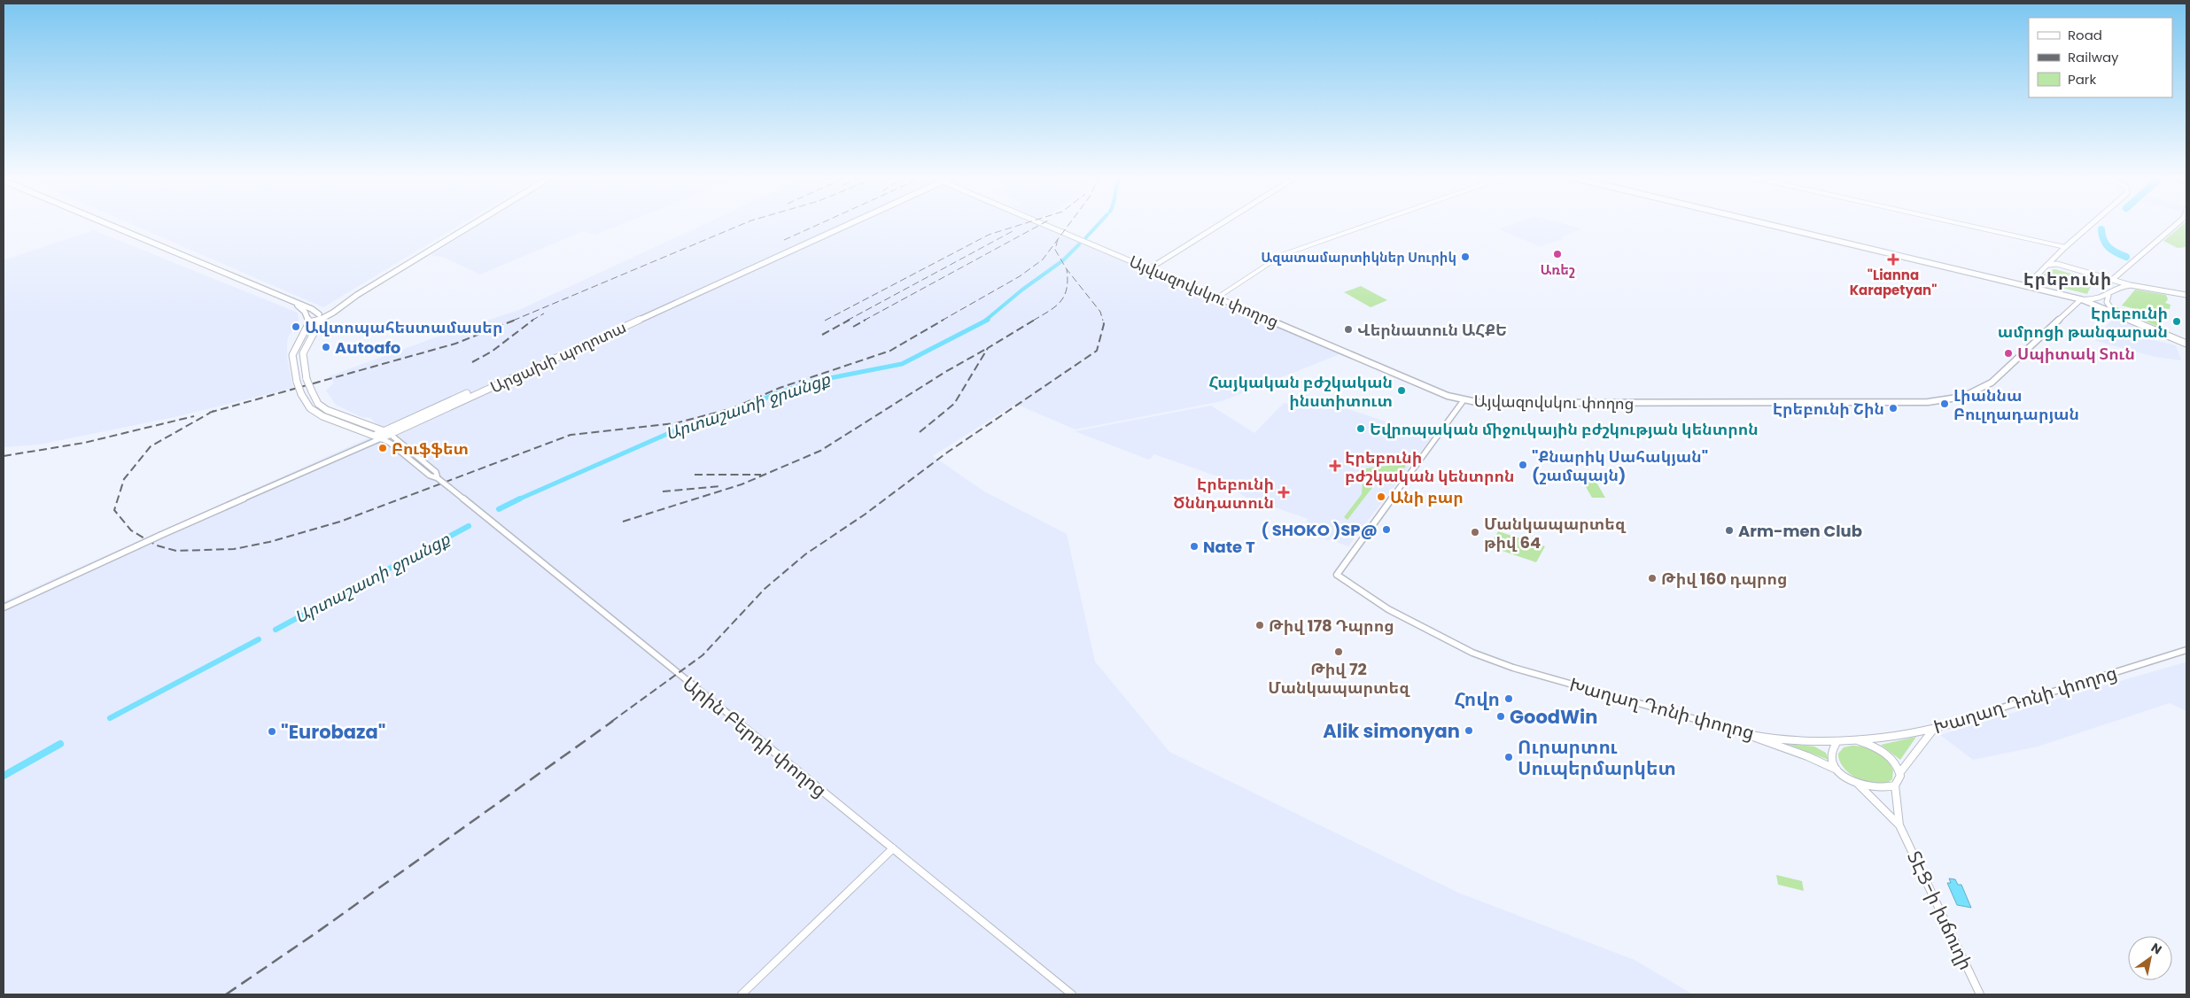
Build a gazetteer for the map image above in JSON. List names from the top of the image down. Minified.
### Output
{"streets":{"main road":["Այվազովսկու փողոց","Արցախի պողոտա","Արին Բերդի փողոց"],"street":["Խաղաղ Դոնի փողոց","ՏԷՑ-ի խճուղի"]},"crossings":[["Այվազովսկու փողոց","Խաղաղ Դոնի փողոց"],["Արցախի պողոտա","Արին Բերդի փողոց"]],"districts":["Էրեբունի"],"water":["Արտաշատի ջրանցք"],"places":{"other":["Առեշ","Ազատամարտիկներ Սուրիկ","Էրեբունի ամրոցի թանգարան","Ավտոպահեստամասեր","Վերնատուն ԱՀՔԵ","Autoafo","Սպիտակ Տուն","Հայկական բժշկական ինստիտուտ","Լիաննա Բուլղադարյան","Էրեբունի Շին","Եվրոպական միջուկային բժշկության կենտրոն","Բուֆֆետ","\"Քնարիկ Սահակյան\" (շամպայն)","Անի բար","( SHOKO )SP@","Arm-men Club","Մանկապարտեզ թիվ 64","Nate T","Թիվ 160 դպրոց","Թիվ 178 Դպրոց","Թիվ 72 Մանկապարտեզ","Հովո","GoodWin","Alik simonyan","\"Eurobaza\"","Ուրարտու Սուպերմարկետ"],"health":["\"Lianna Karapetyan\"","Էրեբունի բժշկական կենտրոն","Էրեբունի Ծննդատուն"]},"legend":["Road","Railway","Park"],"north":"top right"}
